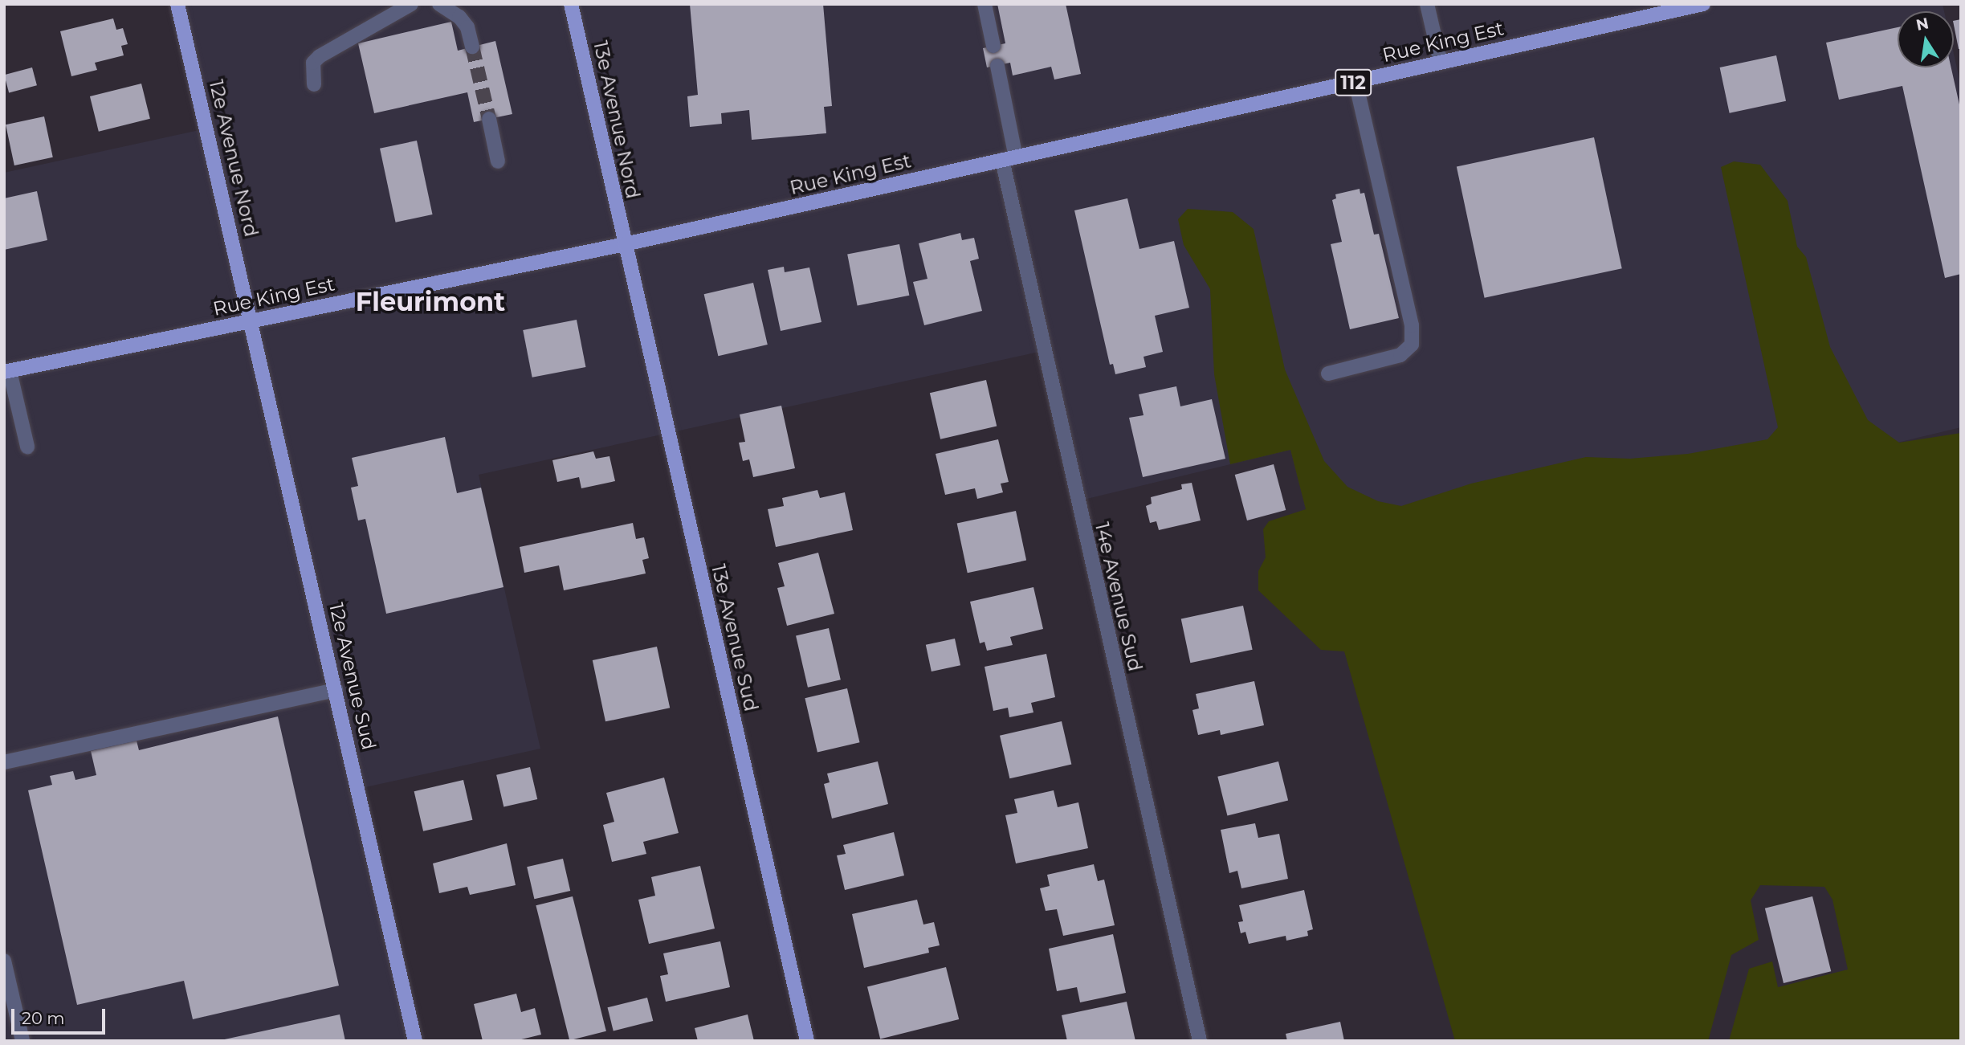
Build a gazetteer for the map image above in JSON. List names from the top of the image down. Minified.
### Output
{"streets":{"main road":["Rue King Est","112","13e Avenue Nord","12e Avenue Nord","13e Avenue Sud","12e Avenue Sud"],"street":["14e Avenue Sud"]},"crossings":[["Rue King Est","13e Avenue Nord"],["Rue King Est","12e Avenue Nord"],["Rue King Est","14e Avenue Sud"],["Rue King Est","13e Avenue Sud"],["Rue King Est","12e Avenue Sud"],["13e Avenue Nord","13e Avenue Sud"],["12e Avenue Nord","12e Avenue Sud"]],"districts":["Fleurimont"],"scale_bar":"20 m","north":"top"}
